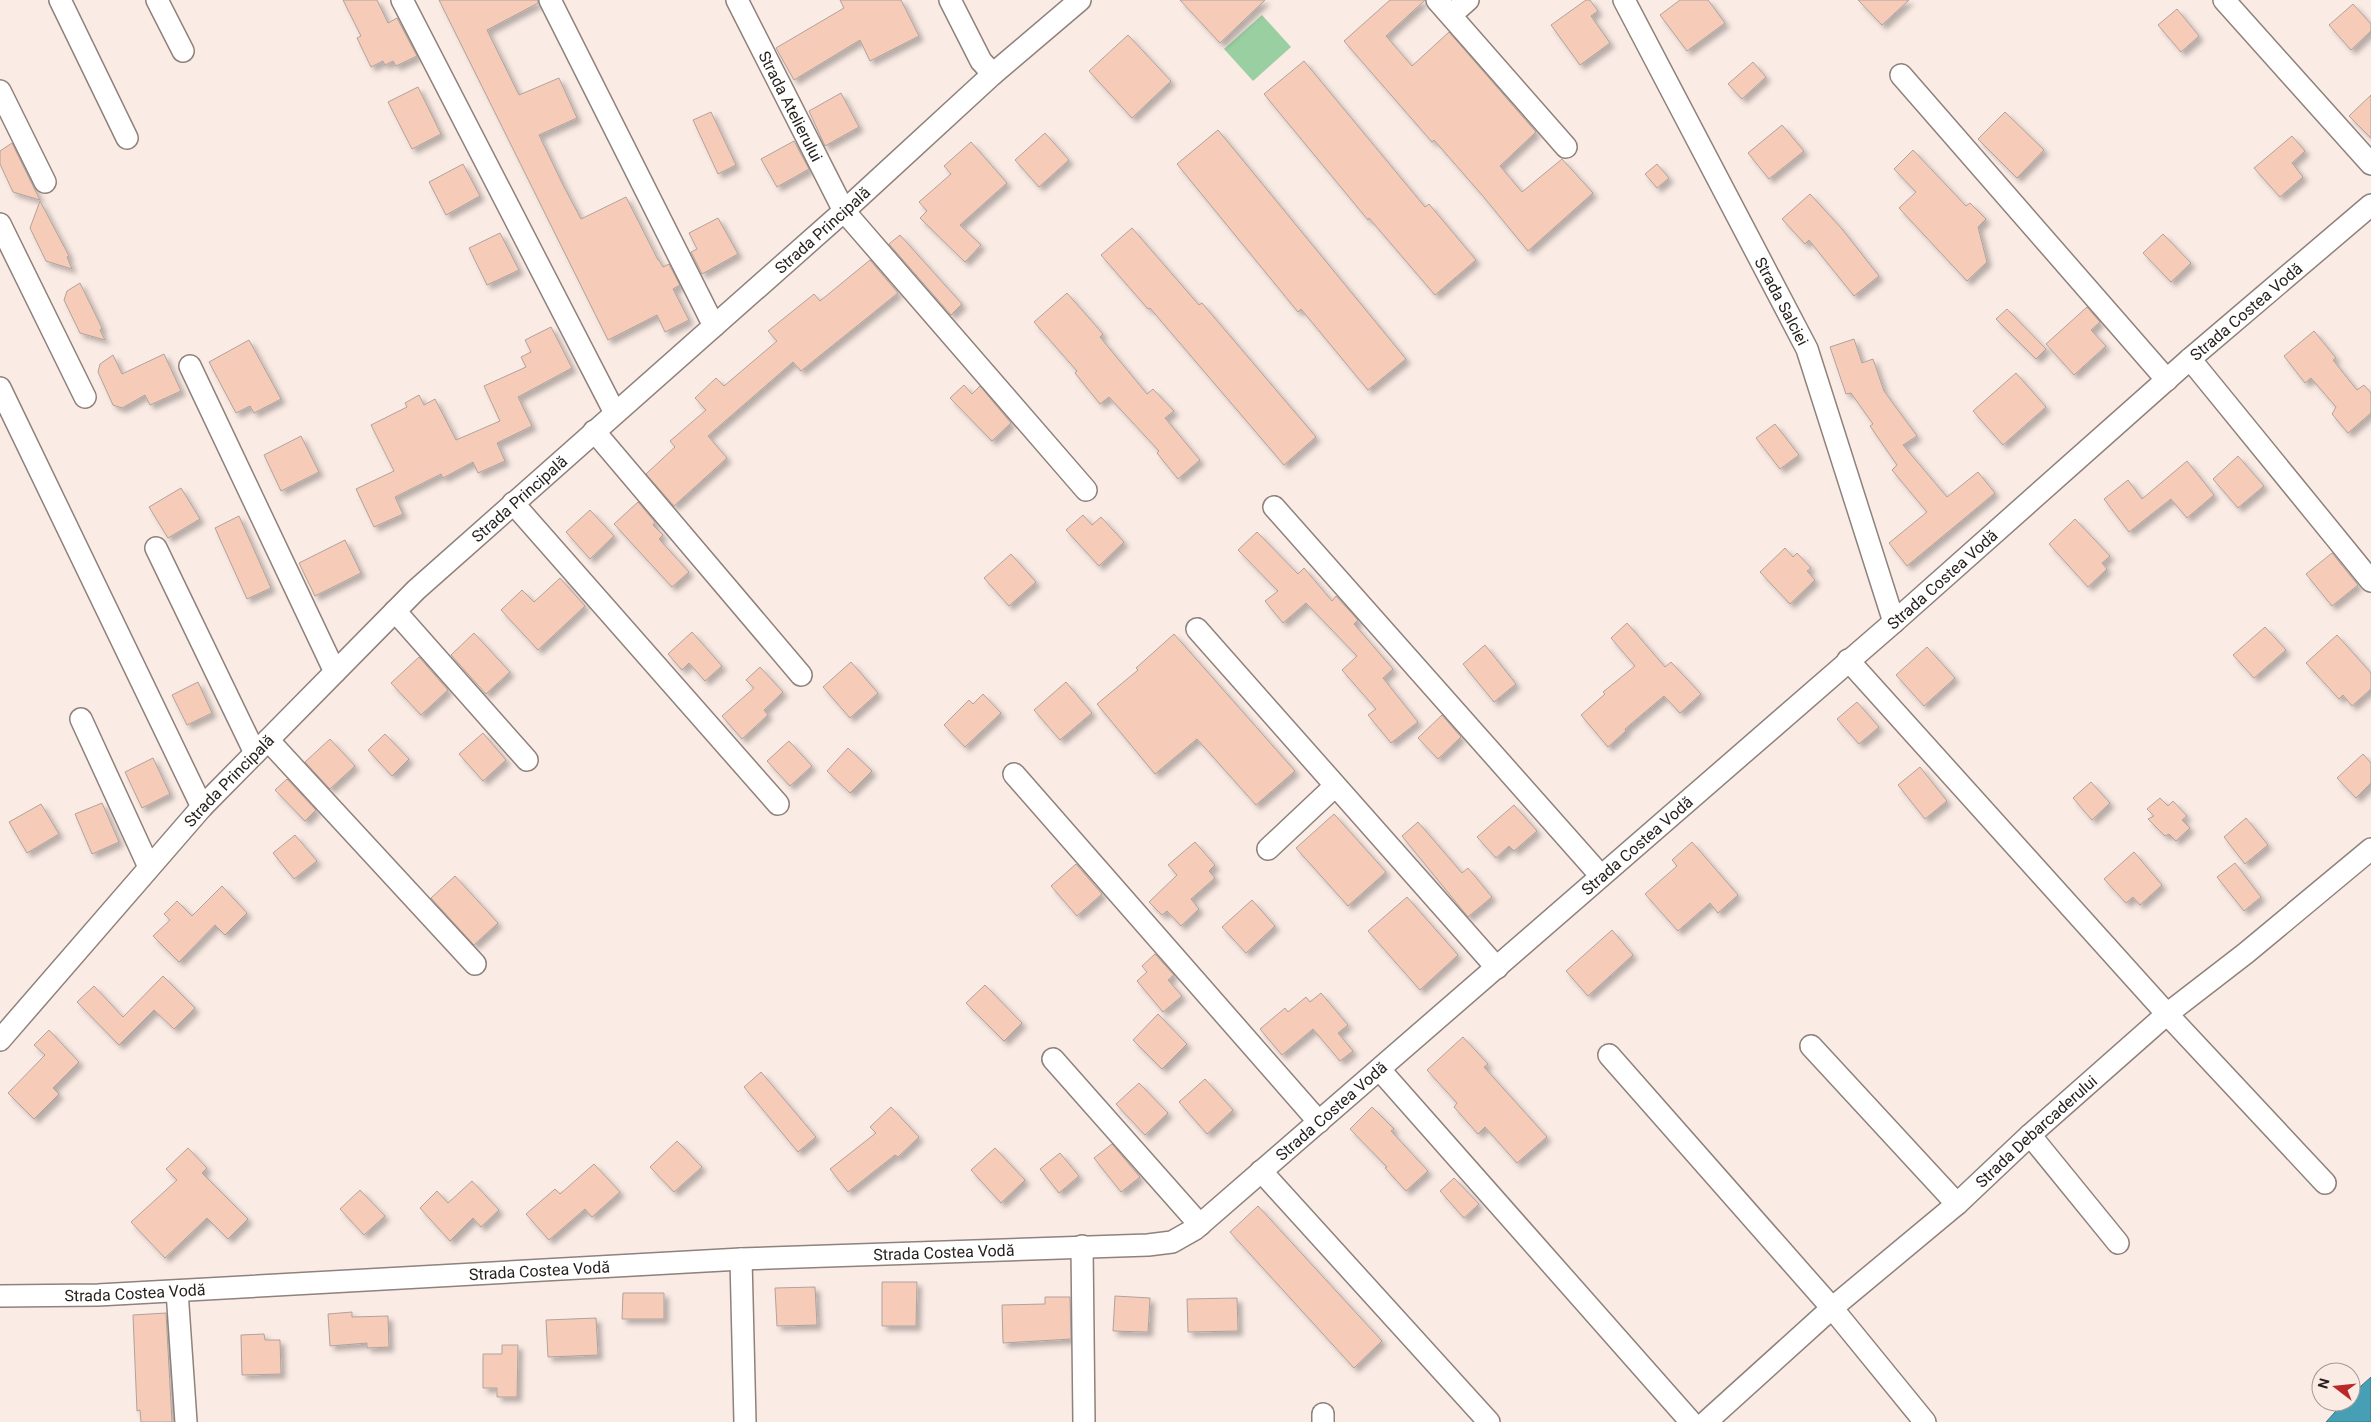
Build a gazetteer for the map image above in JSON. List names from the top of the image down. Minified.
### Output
{"streets":{"street":["Strada Atelierului","Strada Principală","Strada Salciei","Strada Costea Vodă","Strada Debarcaderului"]},"crossings":[["Strada Atelierului","Strada Principală"],["Strada Salciei","Strada Costea Vodă"]],"north":"left"}
